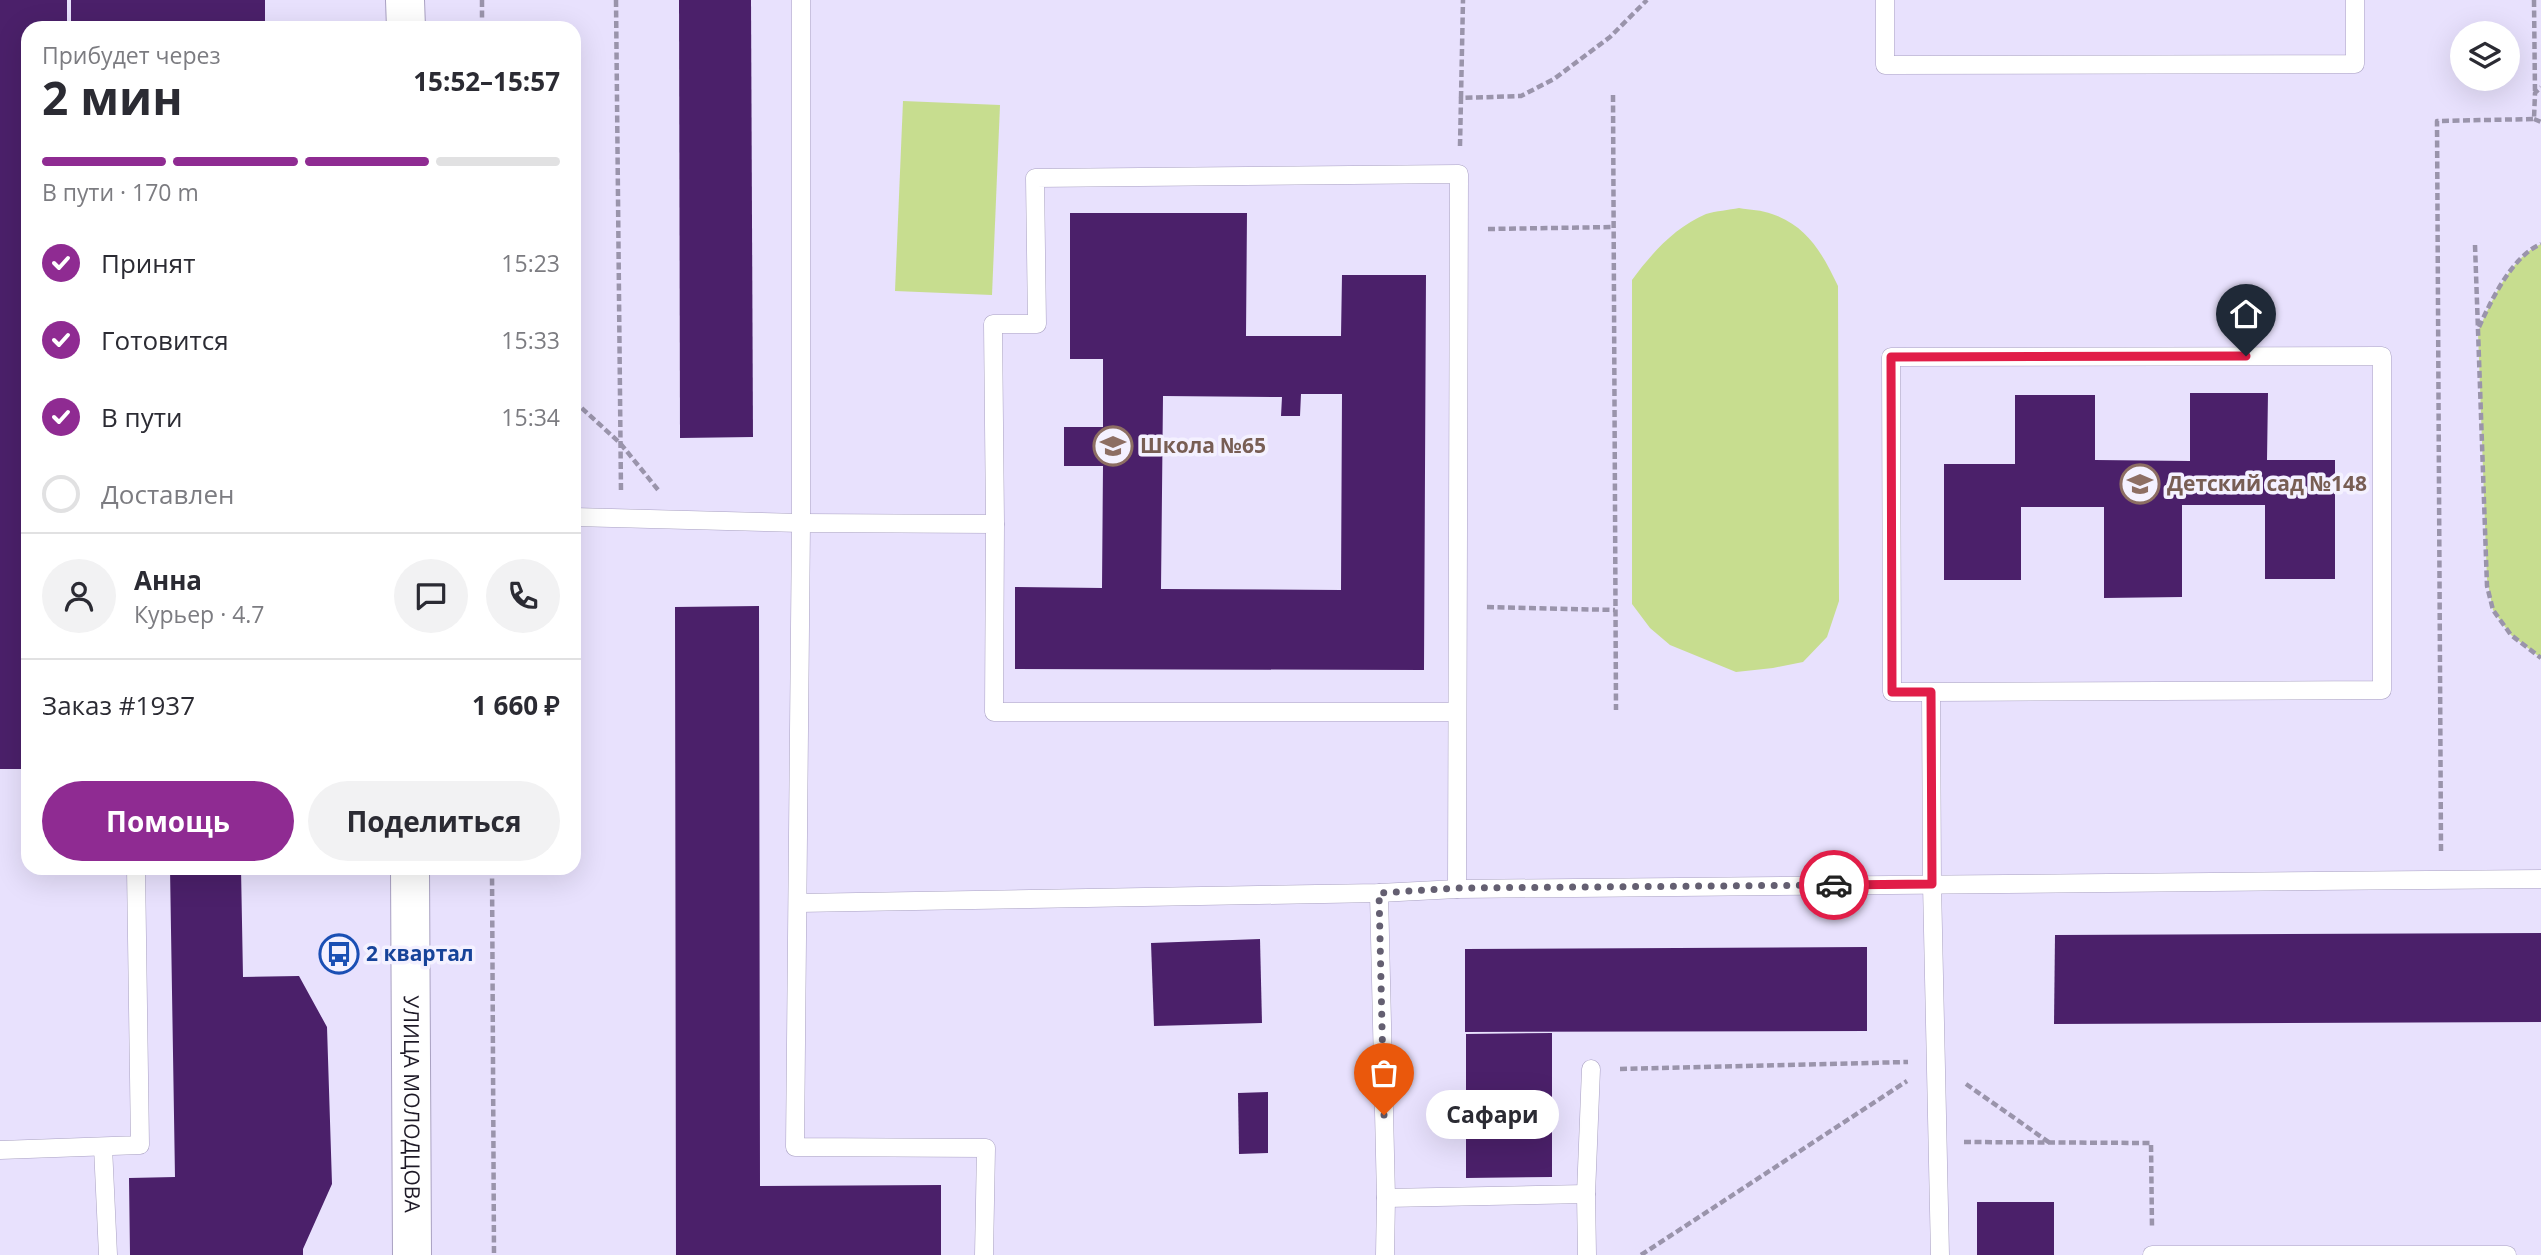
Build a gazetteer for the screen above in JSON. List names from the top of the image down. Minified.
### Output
{"streets":{"street":["УЛИЦА МОЛОДЦОВА"]},"places":{"school or university":["Школа №65","Детский сад №148"],"bus stop":["2 квартал"],"other":["Сафари"]},"page":{"heading":["2 мин","Прибудет через","15:52–15:57"],"panel":["Анна","Курьер · 4.7","Заказ #1937","1 660 ₽"],"bar":"В пути · 170 m","list":[["Принят","15:23"],["Готовится","15:33"],["В пути","15:34"],"Доставлен"],"buttons":["Помощь","Поделиться"],"bubble":"Сафари"}}
